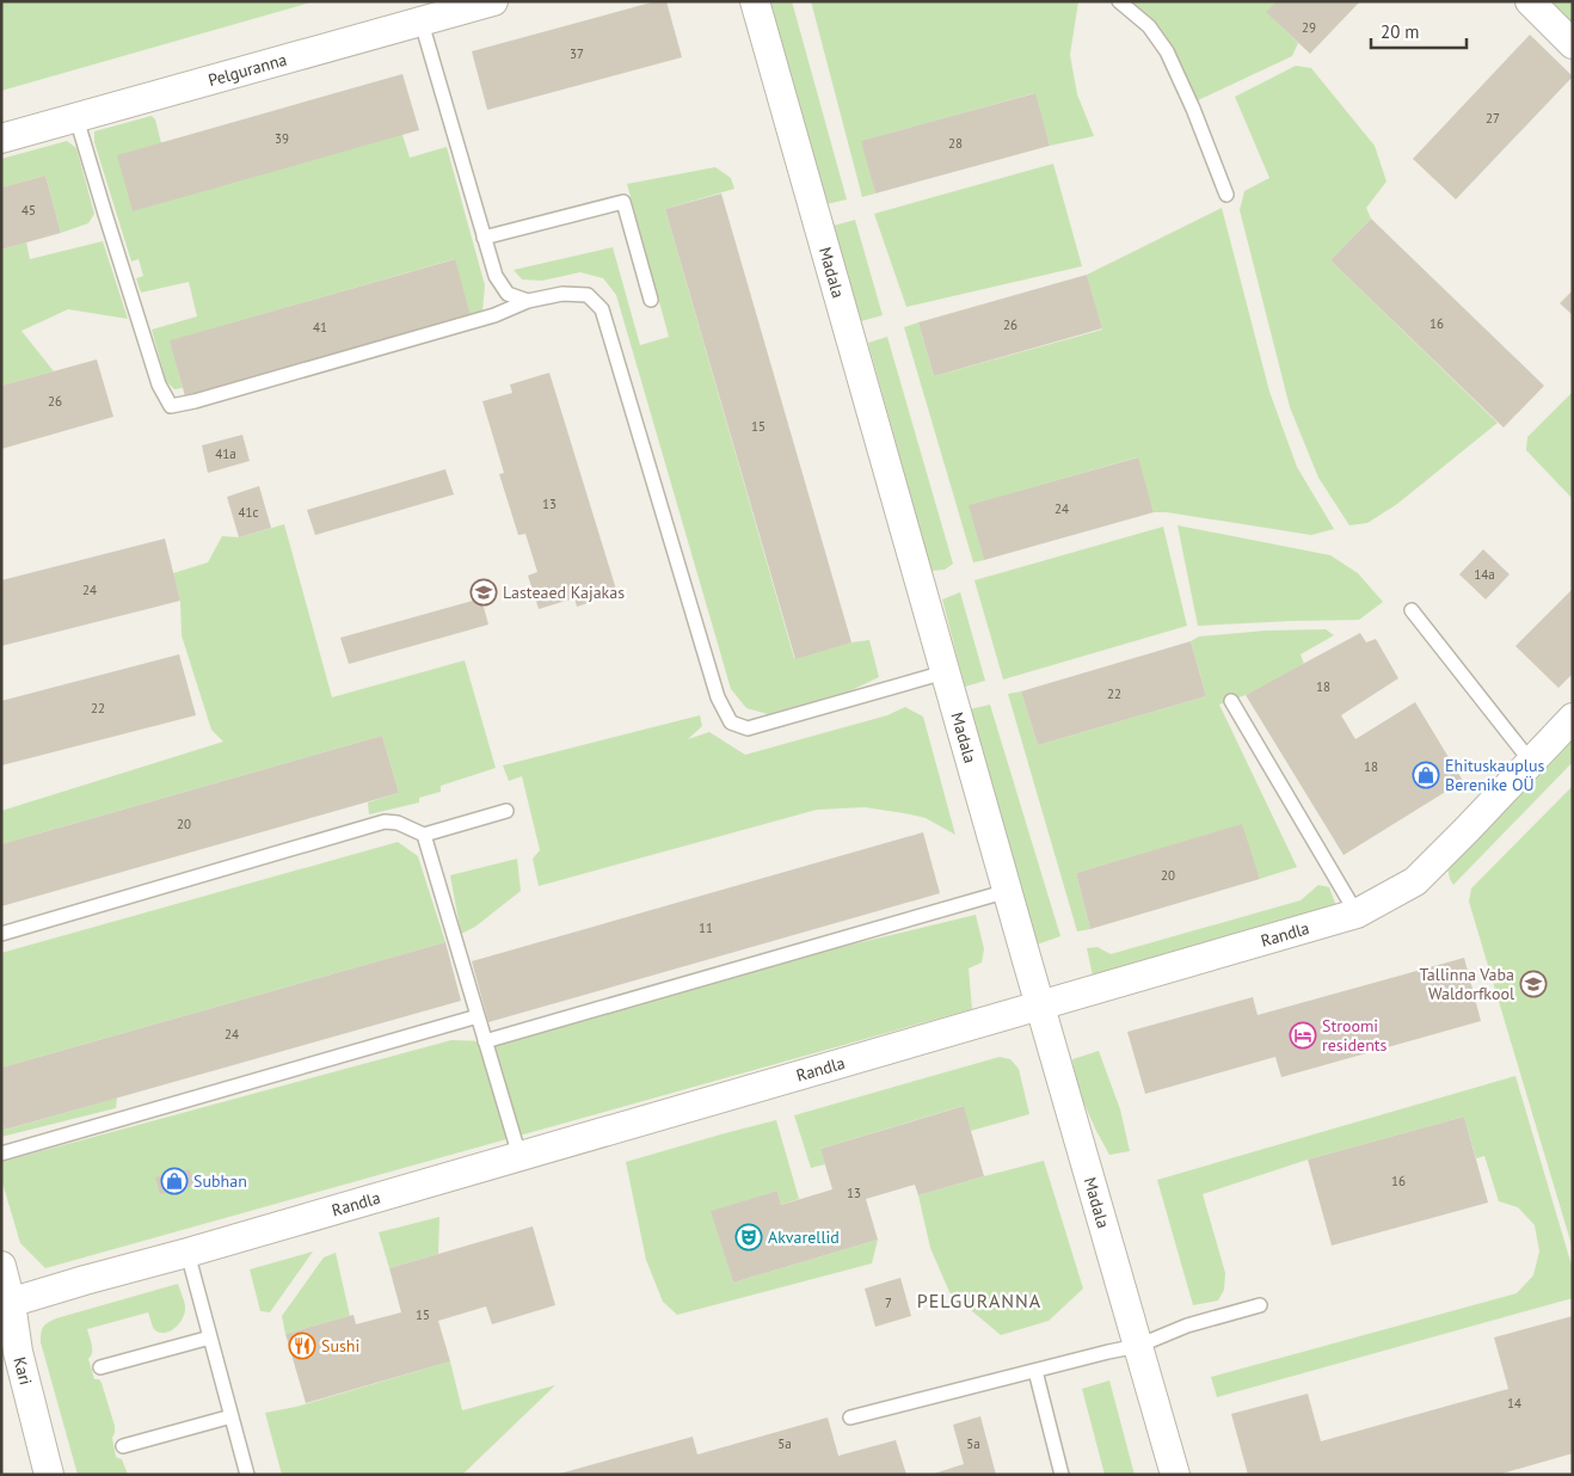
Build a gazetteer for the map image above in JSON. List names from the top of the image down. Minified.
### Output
{"streets":{"street":["Pelguranna","Madala","Randla","Kari"]},"crossings":[["Madala","Randla"],["Randla","Kari"]],"districts":["PELGURANNA"],"places":{"school or university":["Lasteaed Kajakas","Tallinna Vaba Waldorfkool"],"shop":["Ehituskauplus Berenike OÜ","Subhan"],"hotel":["Stroomi residents"],"theatre":["Akvarellid"],"restaurant":["Sushi"]},"house_numbers":["29","37","27","39","28","45","16","26","41","26","15","41a","13","24","41c","14a","24","18","22","22","18","20","20","11","24","16","13","7","15","14","5a","5a"],"scale_bar":"20 m"}
